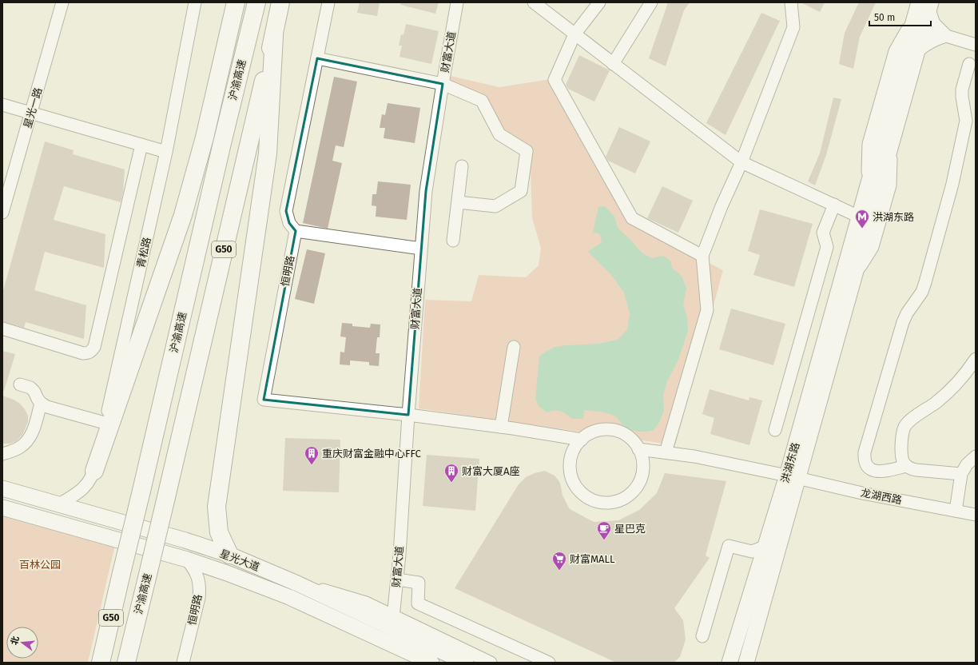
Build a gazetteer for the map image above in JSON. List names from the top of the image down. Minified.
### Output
{"streets":{"highway":["沪渝高速","G50"],"main road":["洪湖东路","星光大道"],"street":["财富大道","星光一路","青松路","恒明路","龙湖西路"]},"crossings":[["财富大道","恒明路"],["青松路","星光大道"],["恒明路","星光大道"],["洪湖东路","龙湖西路"]],"parks":["百林公园"],"places":{"metro station":["洪湖东路"],"building":["重庆财富金融中心FFC","财富大厦A座"],"cafe":["星巴克"],"supermarket":["财富MALL"]},"scale_bar":"50 m","north":"left"}
